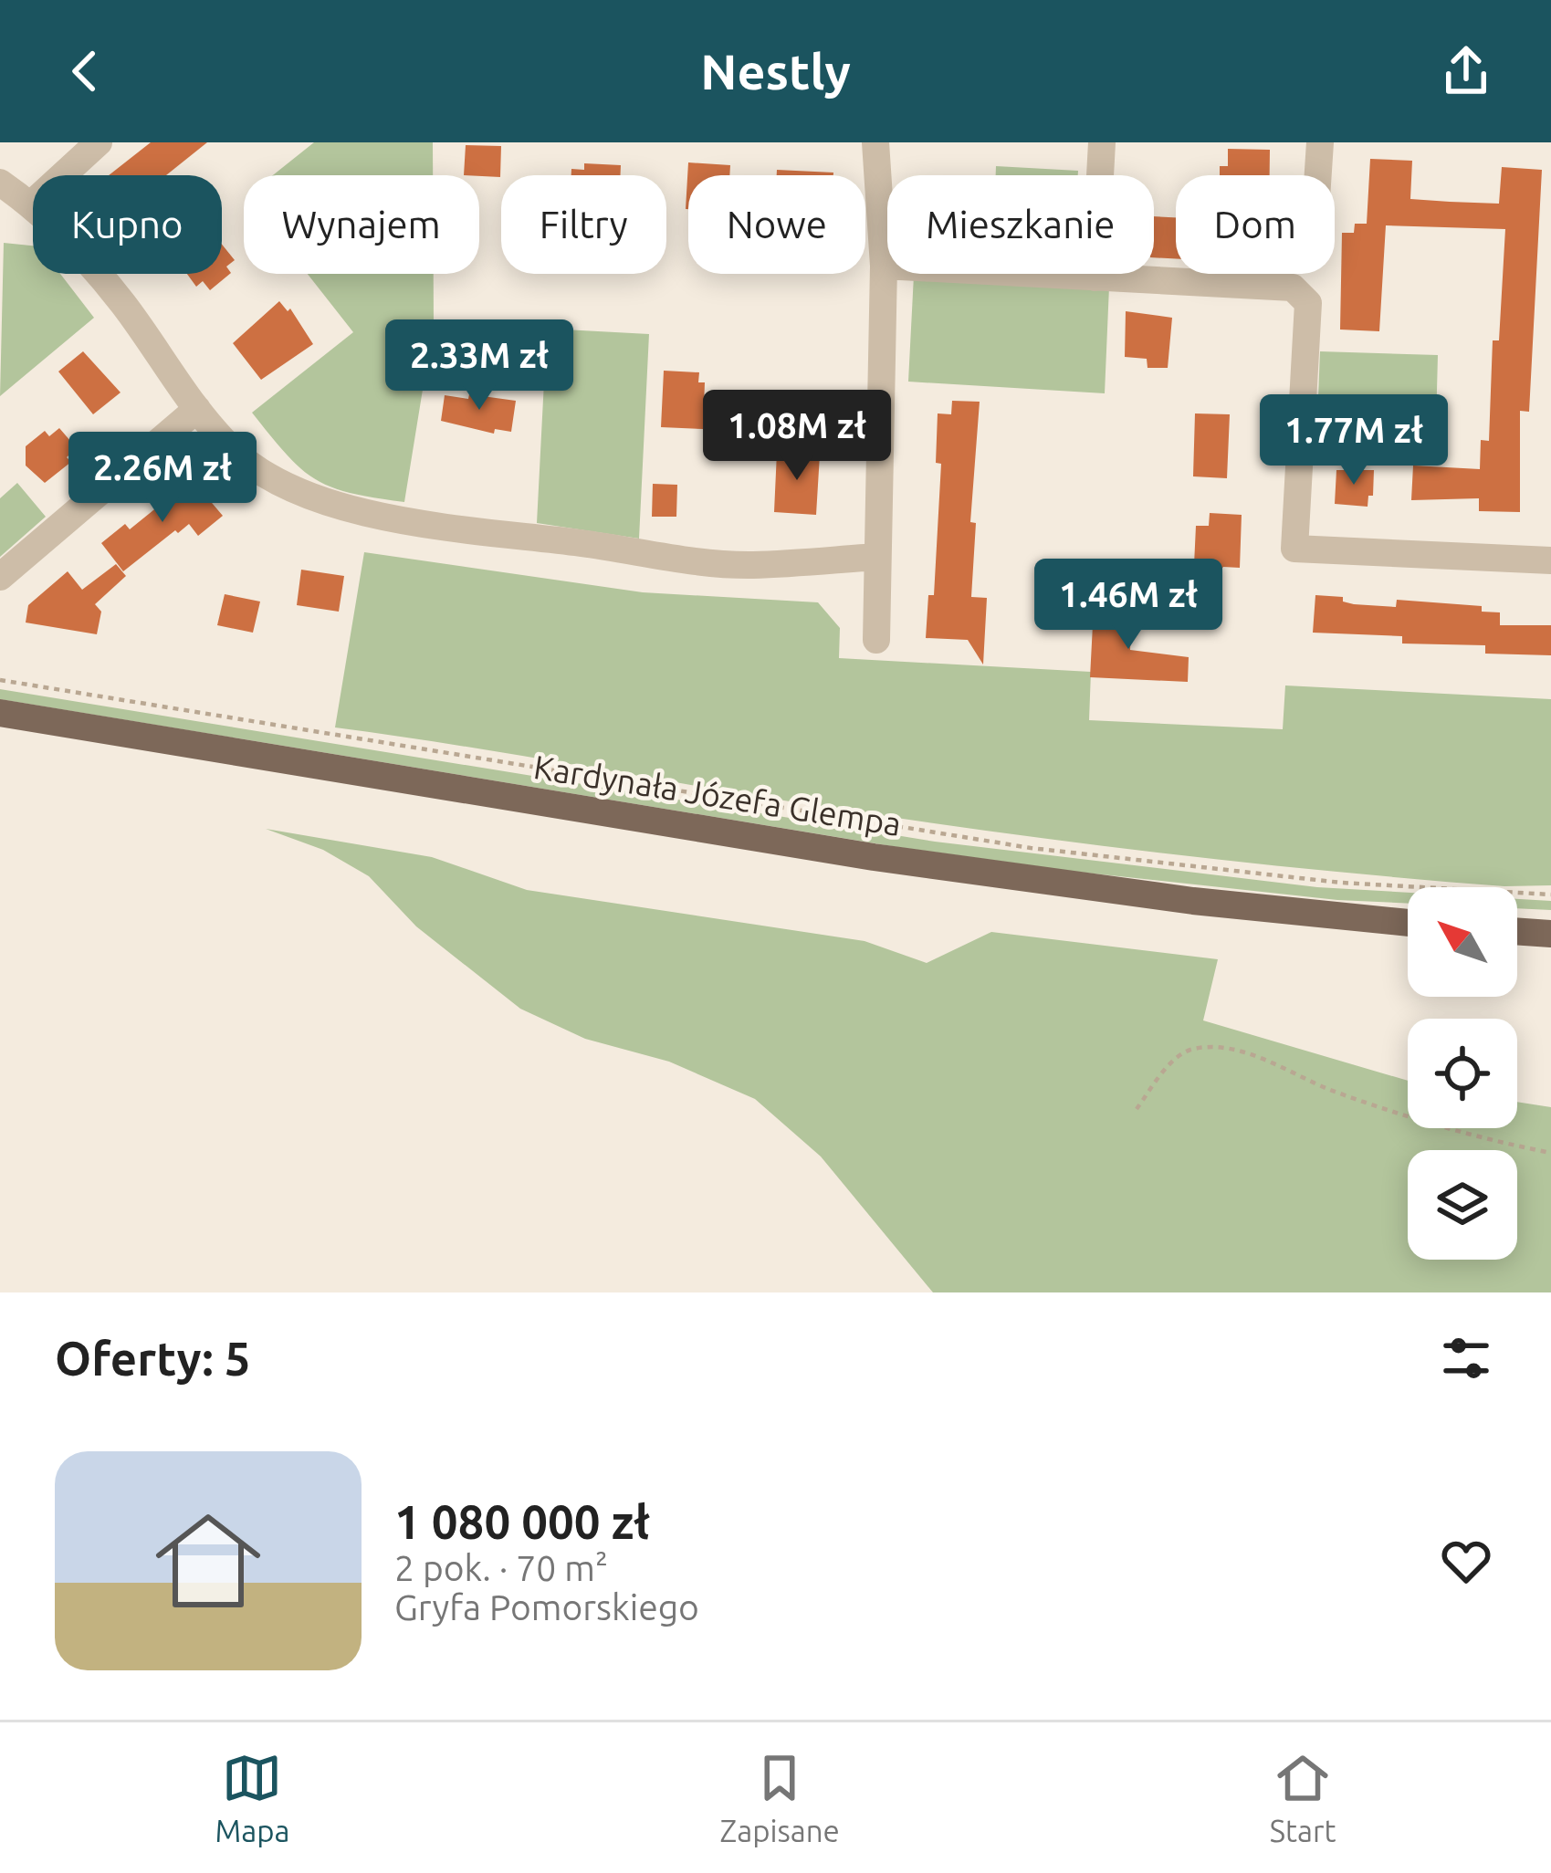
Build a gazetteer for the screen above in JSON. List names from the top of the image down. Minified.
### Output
{"streets":{"main road":["Kardynała Józefa Glempa"]},"north":"top left","page":{"header":"Nestly","chip":["Kupno","Wynajem","Filtry","Nowe","Mieszkanie","Dom"],"price":["2.33M zł","1.08M zł","1.77M zł","2.26M zł","1.46M zł"],"heading":"Oferty: 5","list":[{"name":"1 080 000 zł","note":"2 pok. · 70 m² · Gryfa Pomorskiego"}],"tabs":["Mapa","Zapisane","Start"]}}
